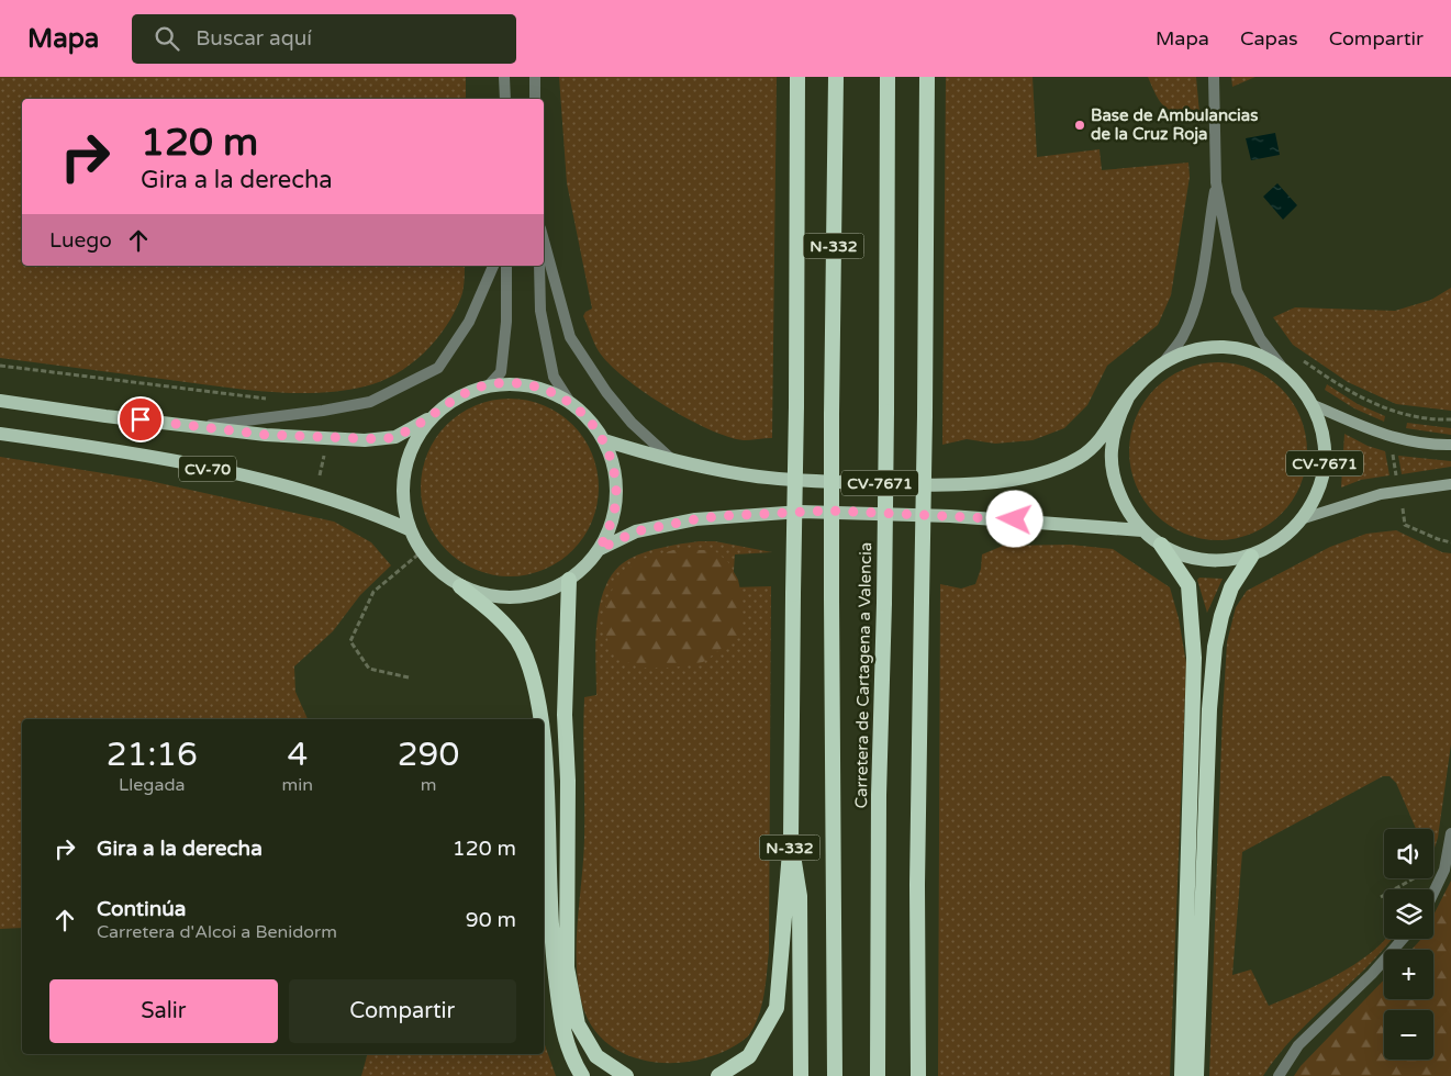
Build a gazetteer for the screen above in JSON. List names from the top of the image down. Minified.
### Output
{"streets":{"highway":["N-332","Carretera de Cartagena a Valencia"],"main road":["CV-7671","CV-70"]},"places":["Base de Ambulancias de la Cruz Roja"],"page":{"header":"Mapa","search":"Buscar aquí","nav":["Mapa","Capas","Compartir"],"turn":["120 m","Gira a la derecha"],"then":"Luego","eta":["21:16","Llegada","4","min","290","m"],"list":[{"name":"Gira a la derecha","value":"120 m"},{"name":"Continúa","note":"Carretera d'Alcoi a Benidorm","value":"90 m"}],"map_buttons":["+","−"],"buttons":["Salir","Compartir"]}}
